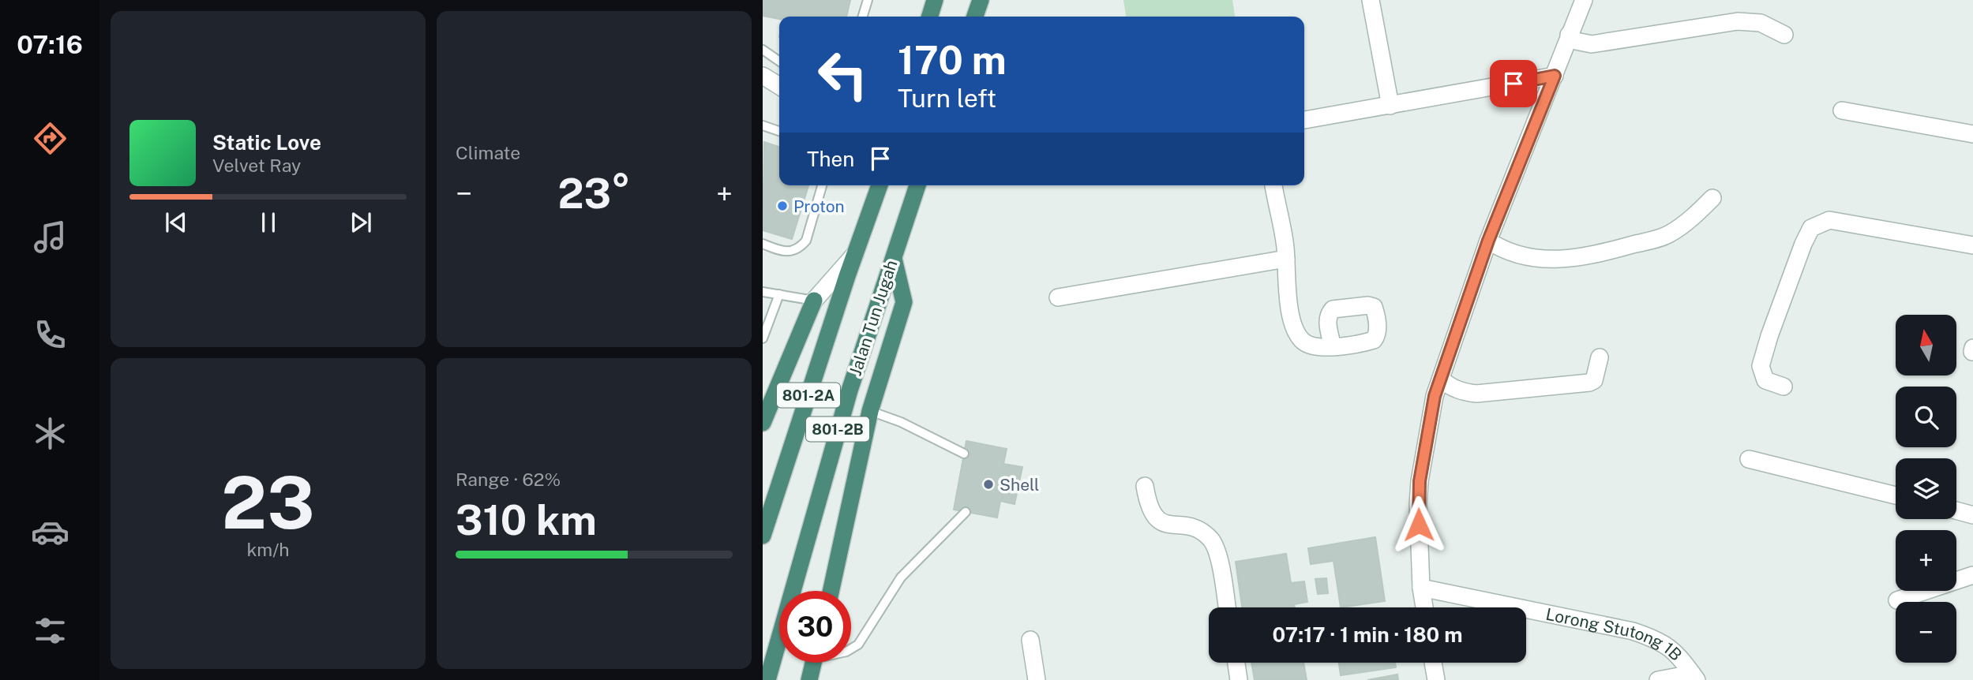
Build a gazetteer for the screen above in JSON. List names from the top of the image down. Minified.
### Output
{"streets":{"highway":["Jalan Tun Jugah","801-2A","801-2B"],"street":["Lorong Stutong 1B"]},"places":["Proton","Shell"],"north":"top","page":{"tabs":"07:16","tile":["Climate",["23","km/h"],["Range · 62%","310 km"]],"turn":["170 m","Turn left"],"song":["Static Love","Velvet Ray"],"then":"Then","heat":["−","23°","+"],"map_buttons":["+","−"],"limit":"30","trip":"07:17 · 1 min · 180 m"}}
